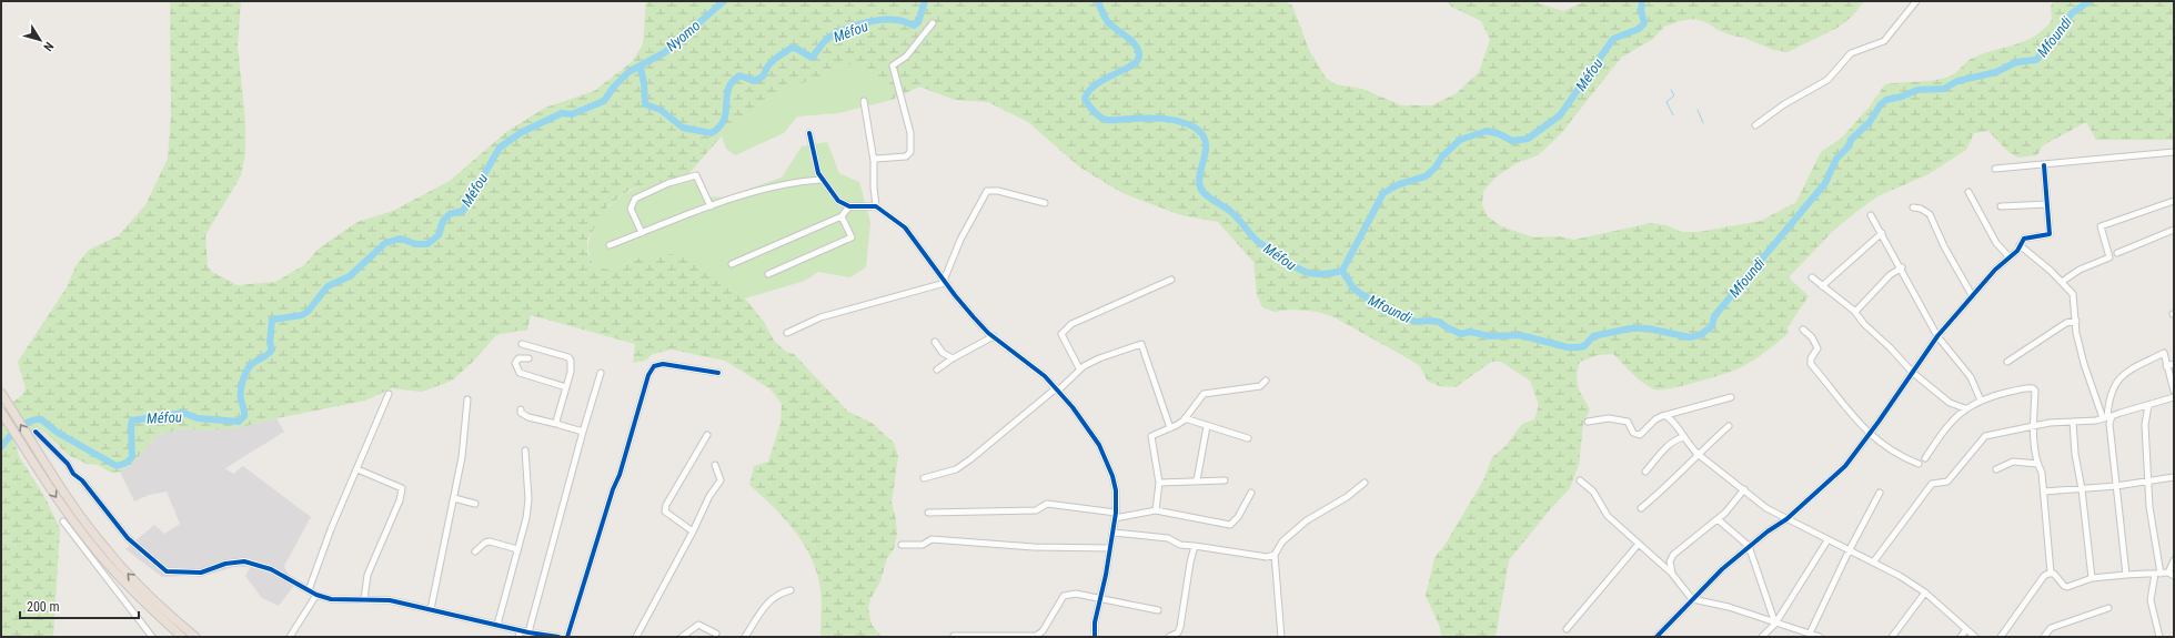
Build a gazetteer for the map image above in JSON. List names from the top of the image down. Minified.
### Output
{"water":["Méfou","Nyomo","Mfoundi"],"scale_bar":"200 m","north":"bottom right"}
